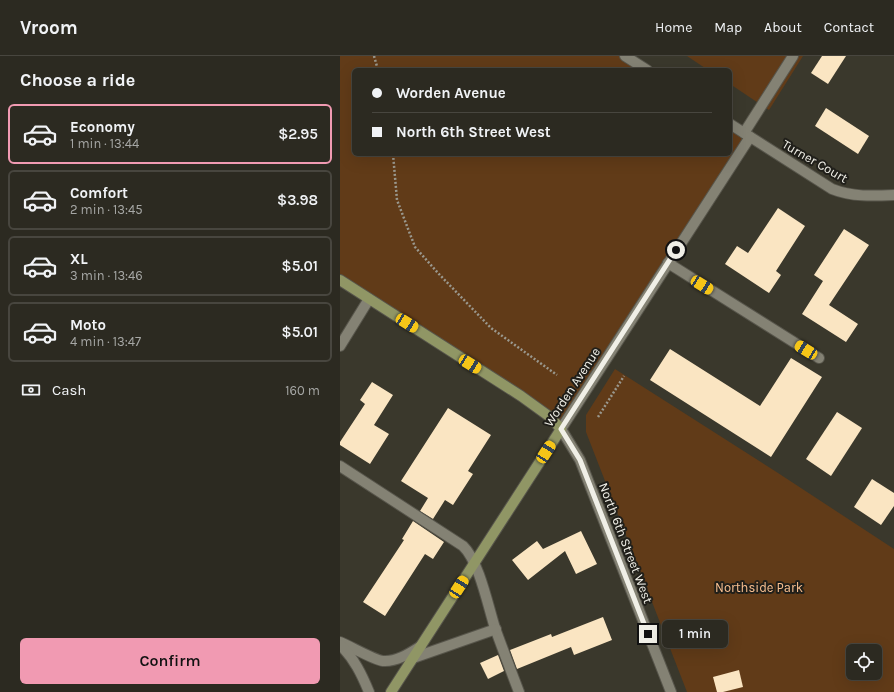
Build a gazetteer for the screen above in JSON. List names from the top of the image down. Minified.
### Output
{"streets":{"street":["Turner Court","Worden Avenue","North 6th Street West"]},"crossings":[["Turner Court","Worden Avenue"],["Worden Avenue","North 6th Street West"]],"parks":["Northside Park"],"page":{"header":"Vroom","nav":["Home","Map","About","Contact"],"heading":"Choose a ride","banner":["Worden Avenue","North 6th Street West"],"list":[{"name":"Economy","note":"1 min · 13:44","value":"$2.95"},{"name":"Comfort","note":"2 min · 13:45","value":"$3.98"},{"name":"XL","note":"3 min · 13:46","value":"$5.01"},{"name":"Moto","note":"4 min · 13:47","value":"$5.01"}],"pay":["Cash","160 m"],"bubble":"1 min","buttons":"Confirm"}}
